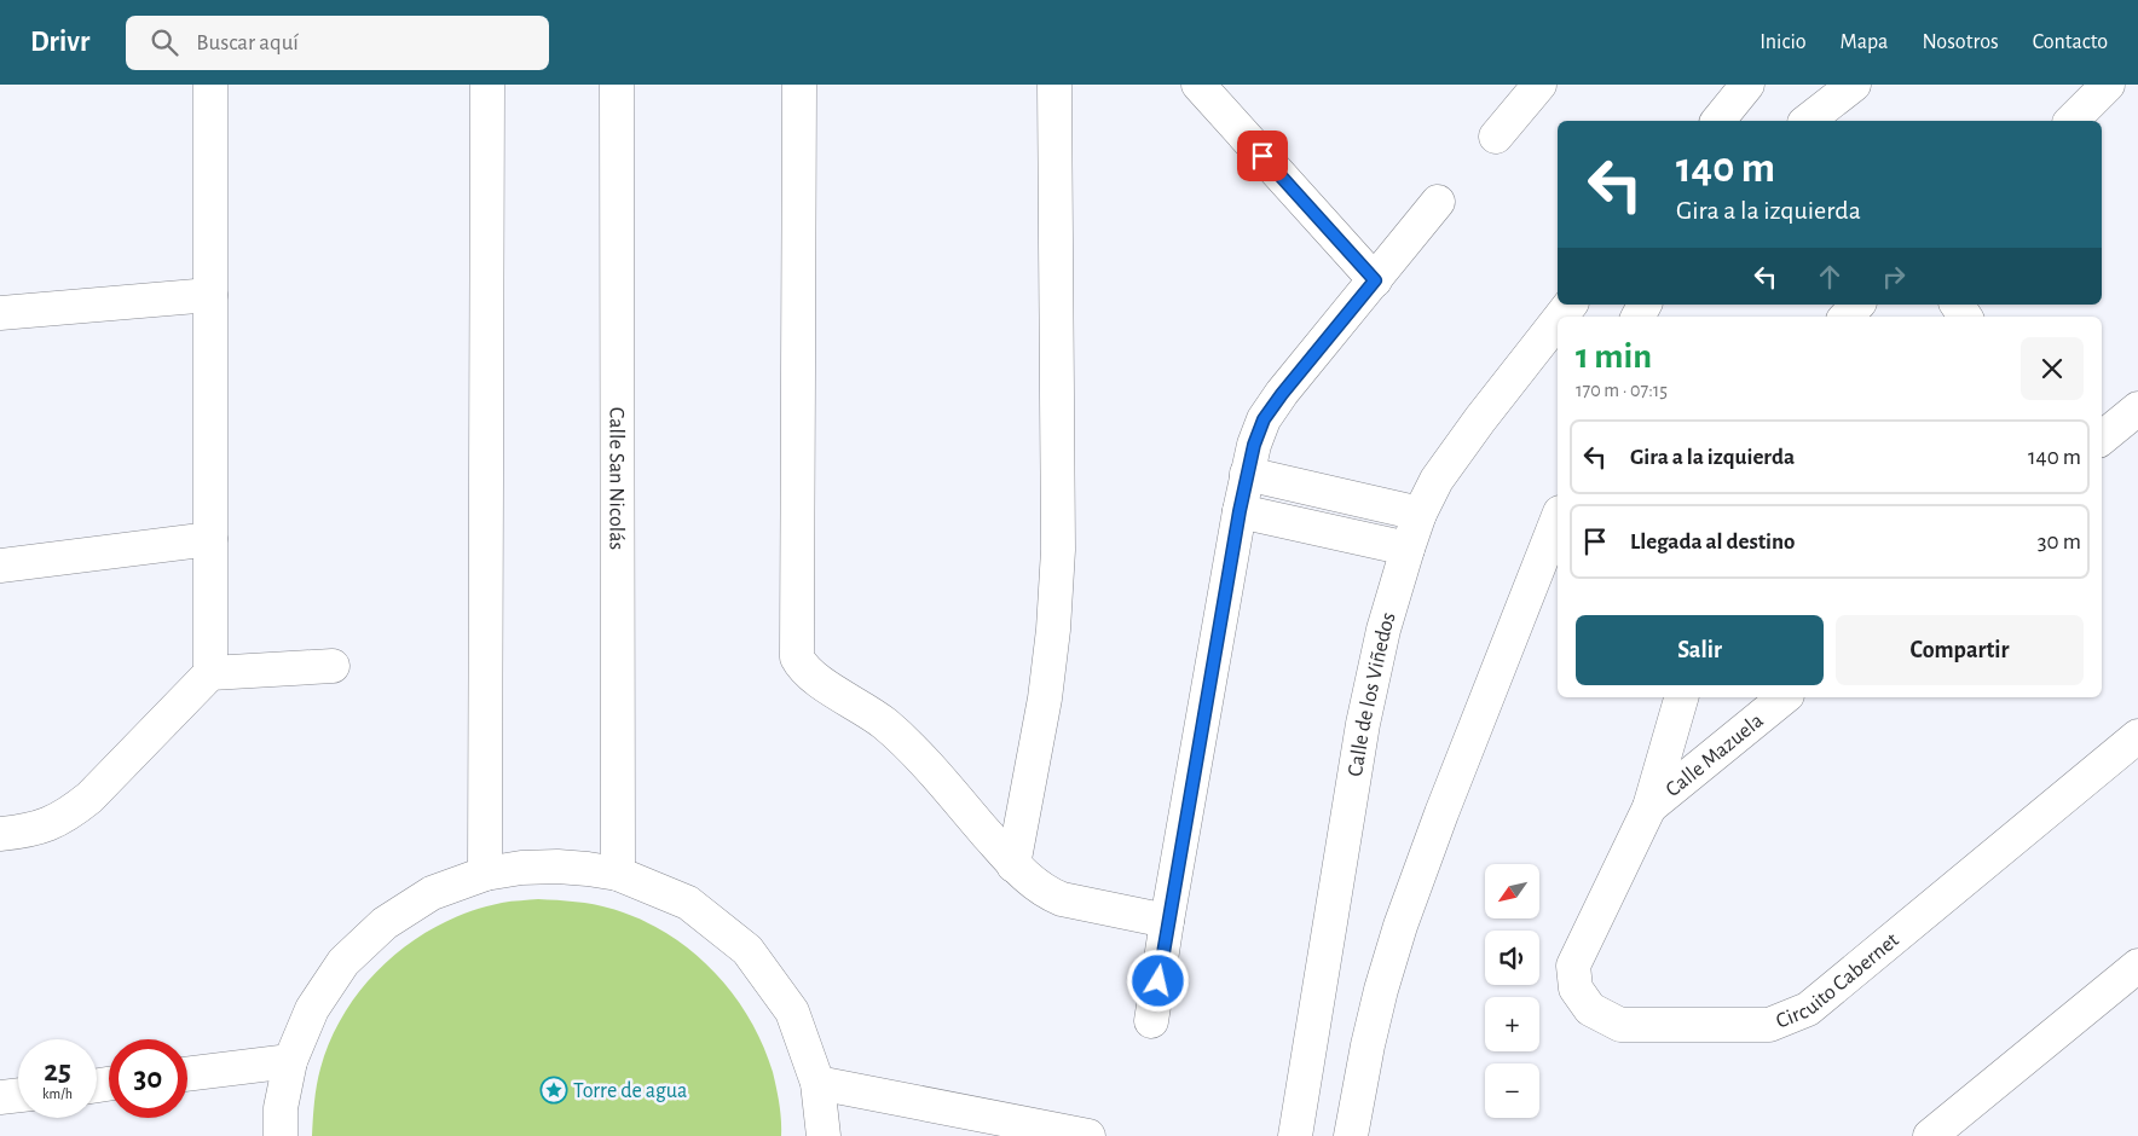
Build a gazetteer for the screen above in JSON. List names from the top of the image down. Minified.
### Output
{"streets":{"street":["Calle San Nicolás","Calle de los Viñedos","Calle Mazuela","Circuito Cabernet"]},"crossings":[["Calle Mazuela","Circuito Cabernet"]],"places":{"place":["Torre de agua"]},"north":"bottom left","page":{"header":"Drivr","search":"Buscar aquí","nav":["Inicio","Mapa","Nosotros","Contacto"],"turn":["140 m","Gira a la izquierda"],"heading":["1 min","170 m · 07:15"],"list":[{"name":"Gira a la izquierda","value":"140 m"},{"name":"Llegada al destino","value":"30 m"}],"buttons":["Salir","Compartir"],"map_buttons":["+","−"],"speed":"25 km/h","limit":"30"}}
